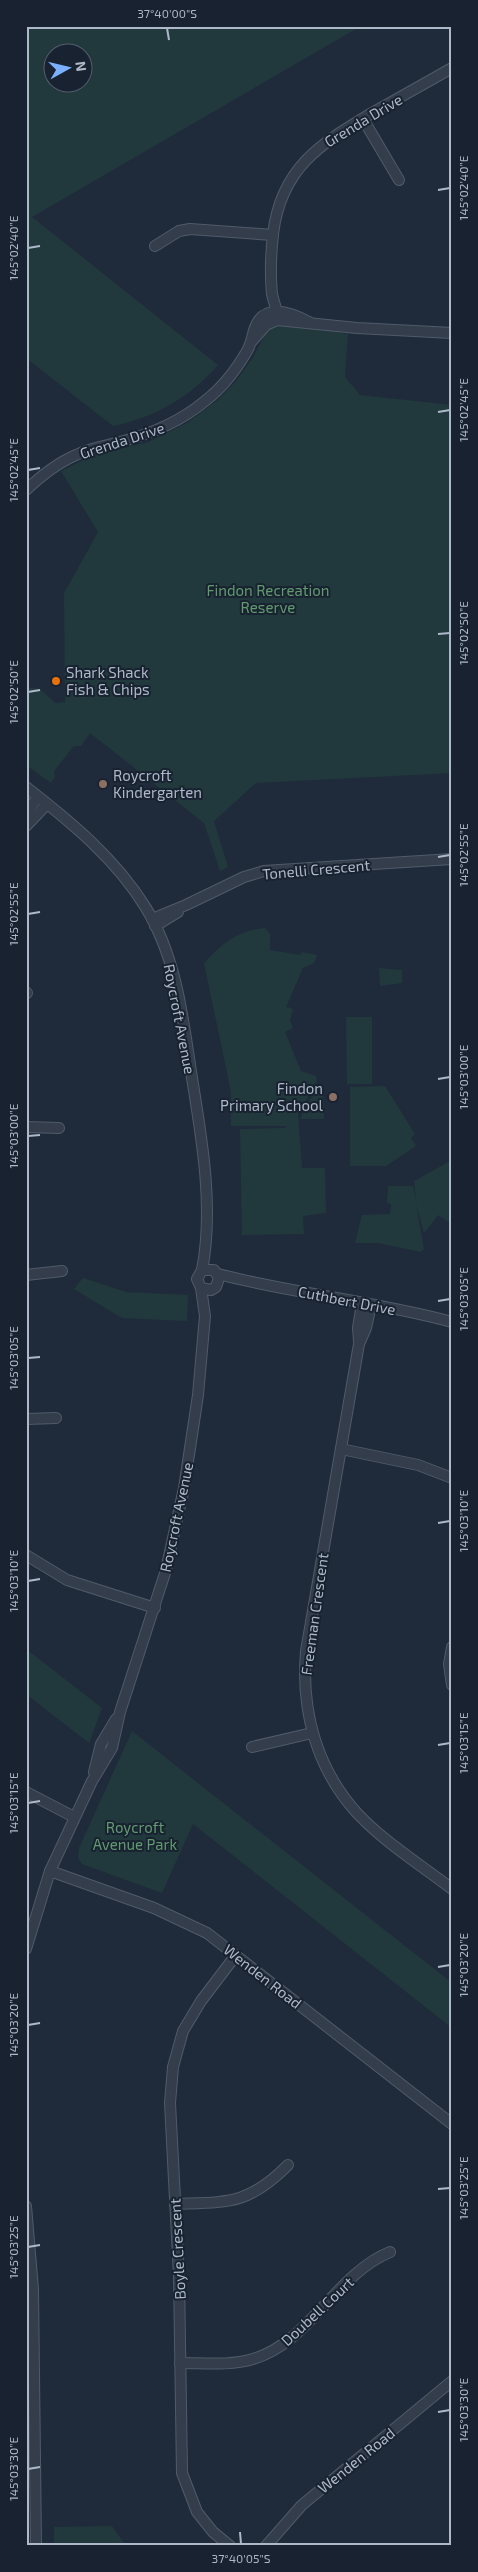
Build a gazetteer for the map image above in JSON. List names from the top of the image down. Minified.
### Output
{"streets":{"street":["Grenda Drive","Tonelli Crescent","Roycroft Avenue","Cuthbert Drive","Freeman Crescent","Wenden Road","Boyle Crescent","Doubell Court"]},"crossings":[["Tonelli Crescent","Roycroft Avenue"],["Roycroft Avenue","Cuthbert Drive"],["Roycroft Avenue","Wenden Road"],["Cuthbert Drive","Freeman Crescent"],["Wenden Road","Boyle Crescent"],["Boyle Crescent","Doubell Court"]],"parks":["Findon Recreation Reserve","Roycroft Avenue Park"],"places":["Shark Shack Fish & Chips","Roycroft Kindergarten","Findon Primary School"],"north":"right","coordinates":["37°40'00\"S","145°02'40\"E","145°02'45\"E","145°02'50\"E","145°02'55\"E","145°03'00\"E","145°03'05\"E","145°03'10\"E","145°03'15\"E","145°03'20\"E","145°03'25\"E","145°03'30\"E","37°40'05\"S"]}
